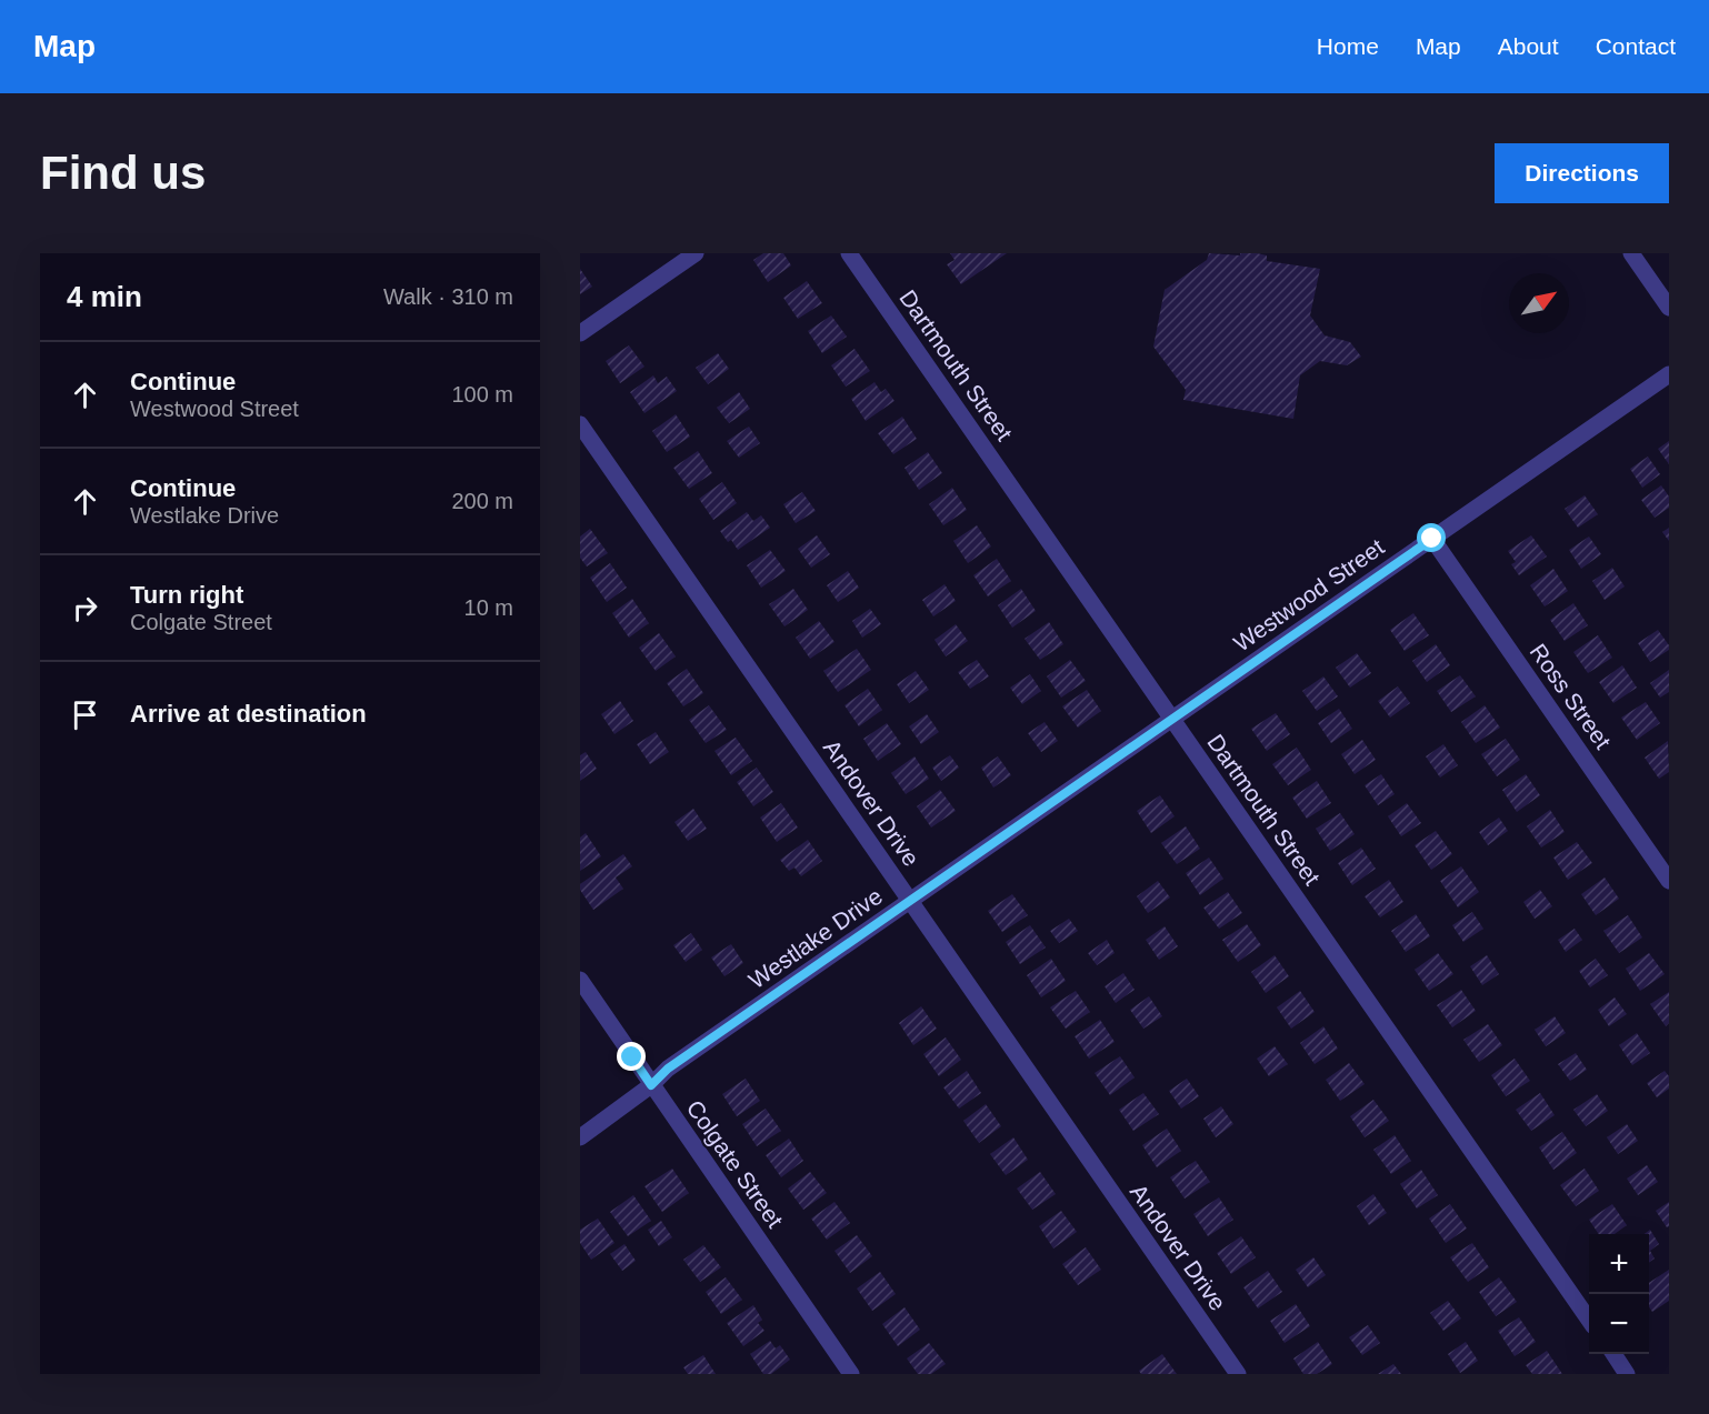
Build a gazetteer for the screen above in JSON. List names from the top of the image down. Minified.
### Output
{"streets":{"street":["Dartmouth Street","Westwood Street","Ross Street","Andover Drive","Westlake Drive","Colgate Street"]},"crossings":[["Dartmouth Street","Westwood Street"],["Dartmouth Street","Westlake Drive"],["Westwood Street","Ross Street"],["Westwood Street","Westlake Drive"],["Andover Drive","Westlake Drive"],["Westlake Drive","Colgate Street"]],"north":"top right","page":{"header":"Map","nav":["Home","Map","About","Contact"],"buttons":"Directions","title":"Find us","heading":["4 min","Walk · 310 m"],"list":[["Continue","Westwood Street","100 m"],["Continue","Westlake Drive","200 m"],["Turn right","Colgate Street","10 m"],"Arrive at destination"],"map_buttons":["+","−"]}}
